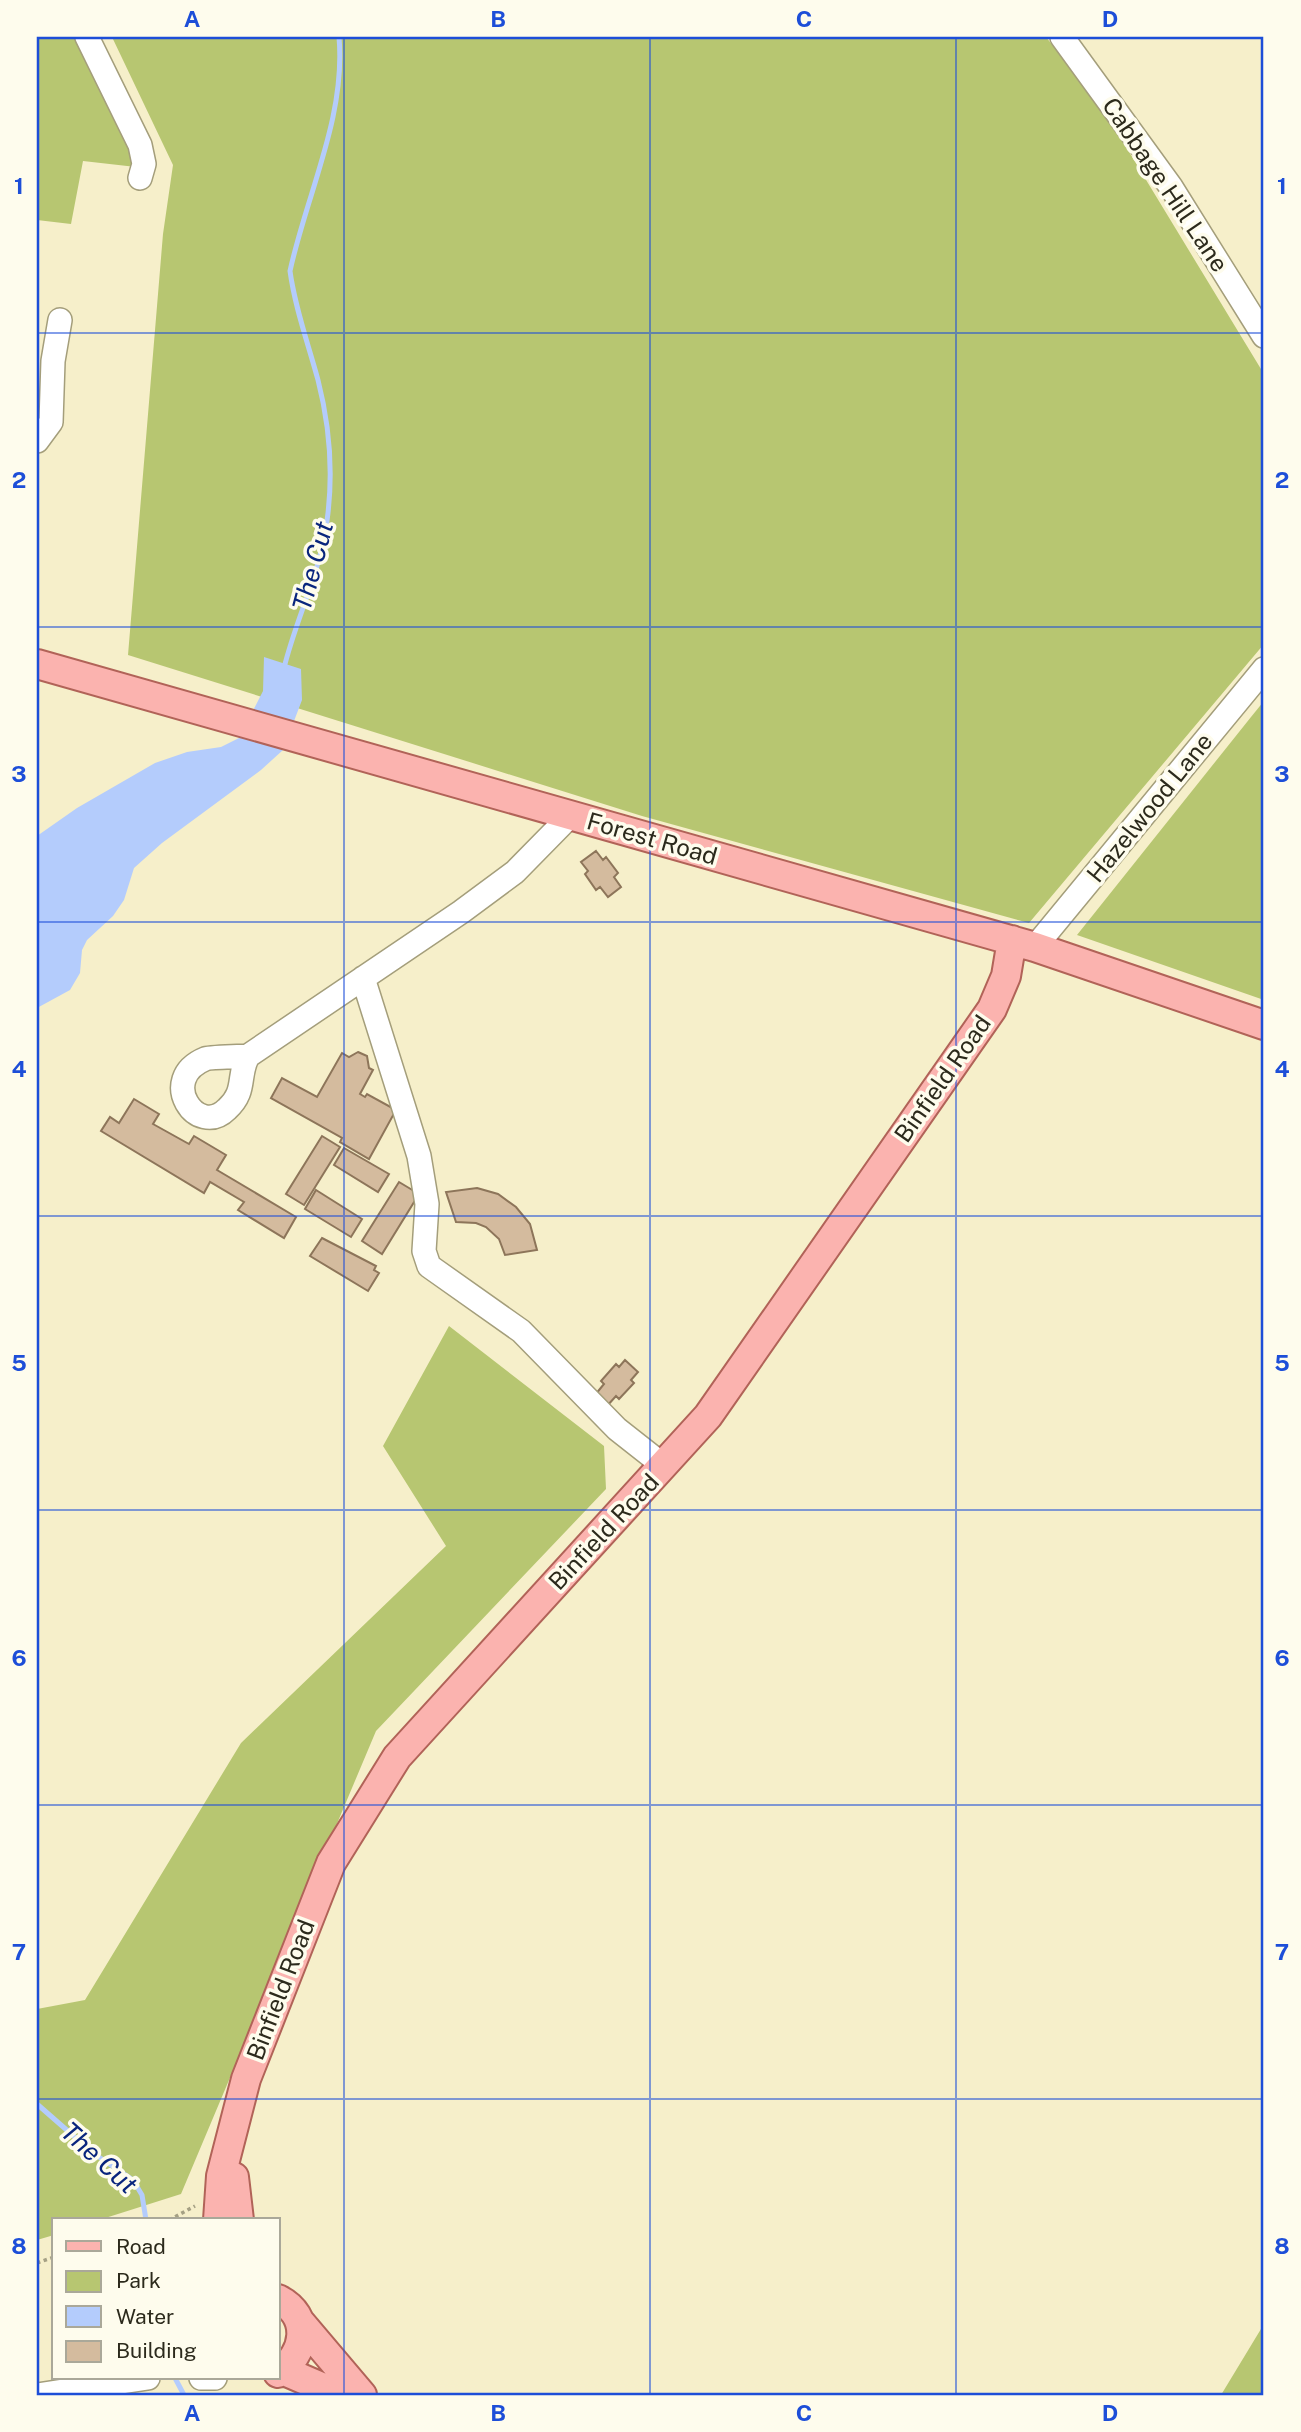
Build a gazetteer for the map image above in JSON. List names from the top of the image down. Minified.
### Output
{"streets":{"main road":["Forest Road","Binfield Road"],"street":["Cabbage Hill Lane","Hazelwood Lane"]},"crossings":[["Hazelwood Lane","Forest Road"],["Hazelwood Lane","Binfield Road"],["Forest Road","Binfield Road"]],"water":["The Cut"],"legend":["Road","Park","Water","Building"],"grid":{"columns":["A","B","C","D"],"rows":["1","2","3","4","5","6","7","8"]}}
